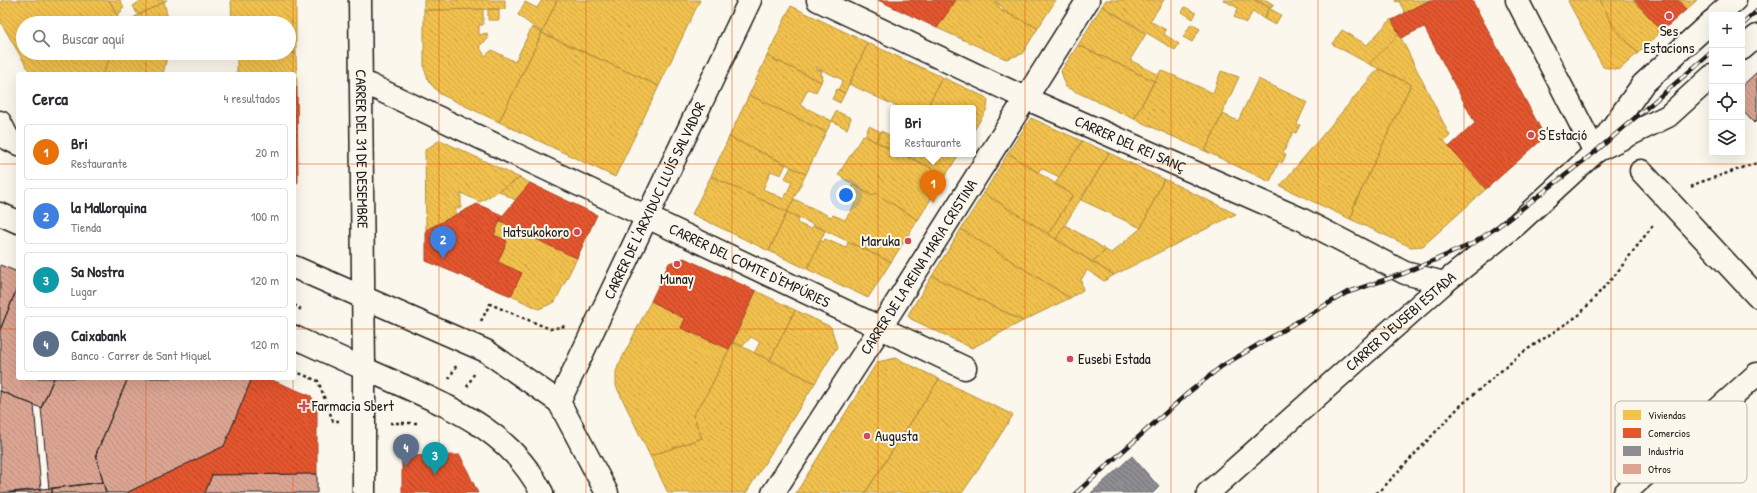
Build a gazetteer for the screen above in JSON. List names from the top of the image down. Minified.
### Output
{"streets":{"street":["CARRER DEL REI SANÇ","CARRER DEL 31 DE DESEMBRE","CARRER DE L'ARXIDUC LLUÍS SALVADOR","CARRER DEL COMTE D'EMPÚRIES","CARRER DE LA REINA MARIA CRISTINA","CARRER D'EUSEBI ESTADA"]},"crossings":[["CARRER DEL REI SANÇ","CARRER DE LA REINA MARIA CRISTINA"],["CARRER DEL REI SANÇ","CARRER D'EUSEBI ESTADA"],["CARRER DEL 31 DE DESEMBRE","CARRER DEL COMTE D'EMPÚRIES"],["CARRER DE L'ARXIDUC LLUÍS SALVADOR","CARRER DEL COMTE D'EMPÚRIES"],["CARRER DEL COMTE D'EMPÚRIES","CARRER DE LA REINA MARIA CRISTINA"]],"places":{"other":["Ses Estacions","S'Estació","Hatsukokoro","Maruka","Munay","Eusebi Estada","Augusta"],"health":["Farmacia Sbert"]},"legend":["Viviendas","Comercios","Industria","Otros"],"page":{"map_buttons":["+","−"],"search":"Buscar aquí","heading":["Cerca","4 resultados"],"popup":["Bri","Restaurante"],"list":[{"mark":"1","name":"Bri","note":"Restaurante","value":"20 m"},{"mark":"2","name":"la Mallorquina","note":"Tienda","value":"100 m"},{"mark":"3","name":"Sa Nostra","note":"Lugar","value":"120 m"},{"mark":"4","name":"Caixabank","note":"Banco · Carrer de Sant Miquel","value":"120 m"}],"pins":["1","2","4","3"]}}
